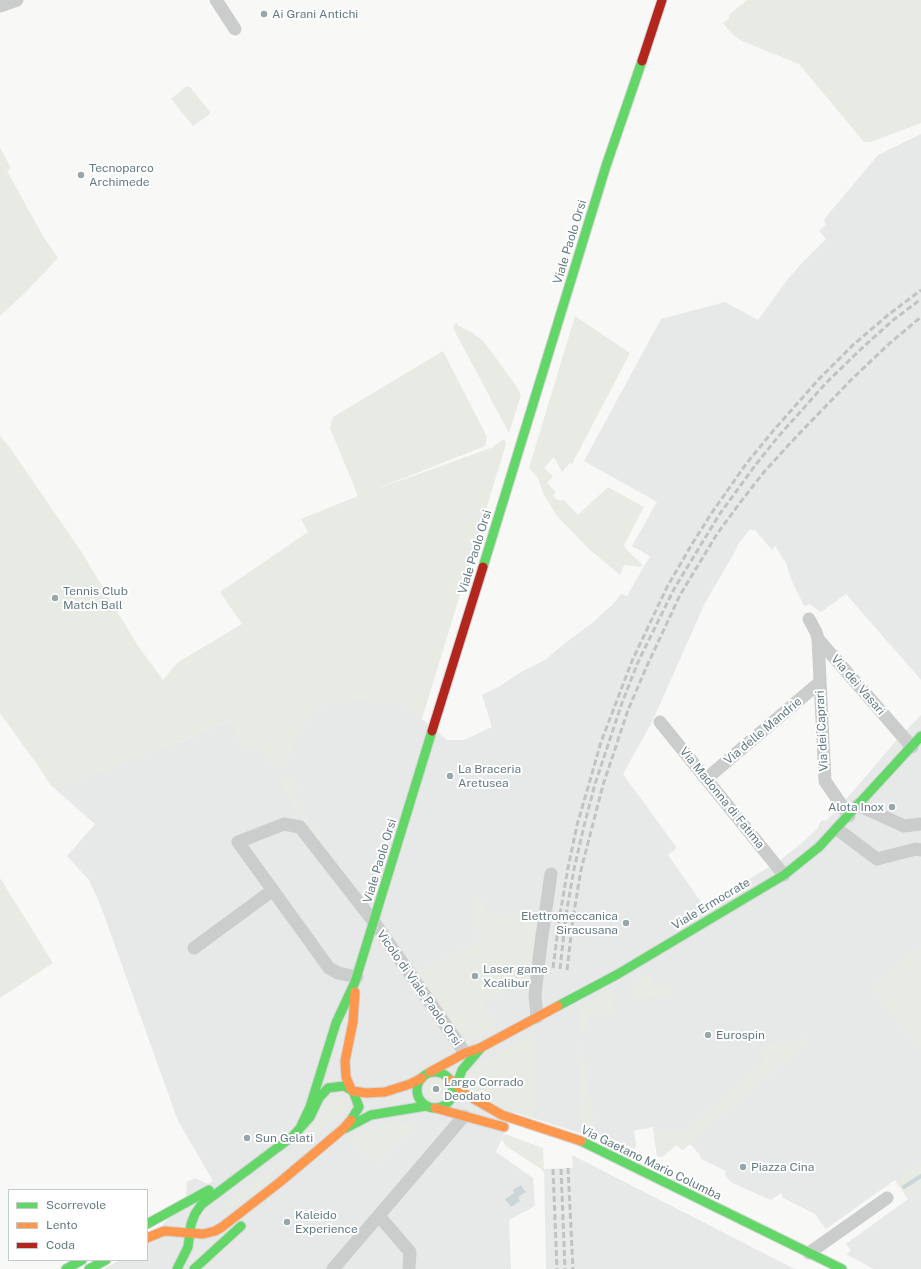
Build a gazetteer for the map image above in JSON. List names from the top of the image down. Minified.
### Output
{"streets":{"main road":["Viale Paolo Orsi","Viale Ermocrate","Via Gaetano Mario Columba"],"street":["Via dei Vasari","Via delle Mandrie","Via dei Caprari","Via Madonna di Fatima","Vicolo di Viale Paolo Orsi"]},"crossings":[["Viale Paolo Orsi","Vicolo di Viale Paolo Orsi"],["Via dei Vasari","Via dei Caprari"],["Via dei Vasari","Viale Ermocrate"],["Via delle Mandrie","Via dei Caprari"],["Via delle Mandrie","Via Madonna di Fatima"],["Via dei Caprari","Viale Ermocrate"],["Via Madonna di Fatima","Viale Ermocrate"]],"places":["Ai Grani Antichi","Tecnoparco Archimede","Tennis Club Match Ball","La Braceria Aretusea","Alota Inox","Elettromeccanica Siracusana","Laser game Xcalibur","Eurospin","Largo Corrado Deodato","Sun Gelati","Piazza Cina","Kaleido Experience"],"legend":["Scorrevole","Lento","Coda"]}
